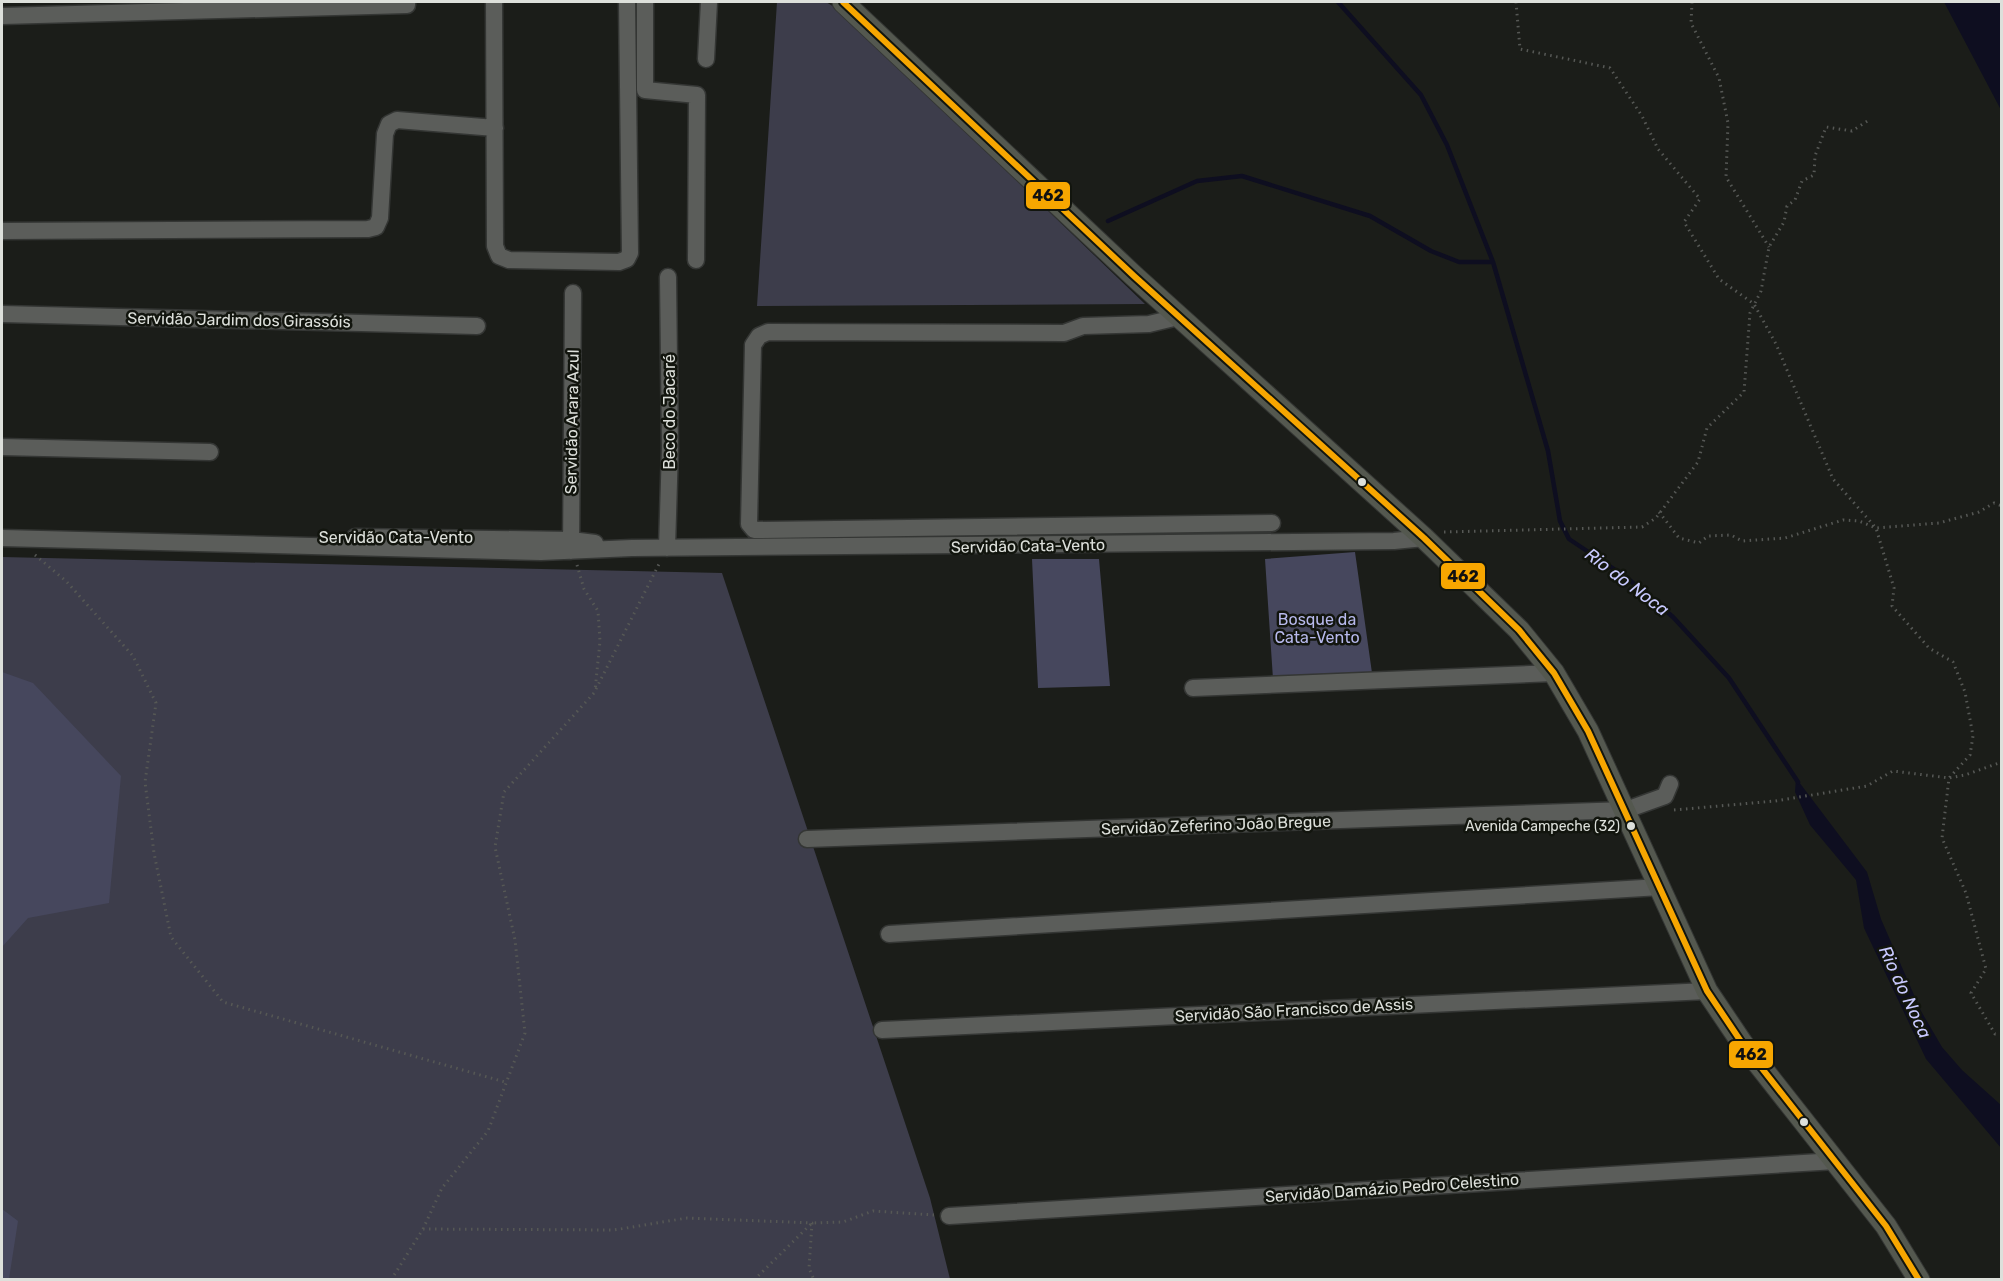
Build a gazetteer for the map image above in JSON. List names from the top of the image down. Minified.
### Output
{"streets":{"street":["Servidão Jardim dos Girassóis","Beco do Jacaré","Servidão Arara Azul","Servidão Cata-Vento","Servidão Zeferino João Bregue","Servidão São Francisco de Assis","Servidão Damázio Pedro Celestino"]},"crossings":[["Beco do Jacaré","Servidão Cata-Vento"],["Servidão Arara Azul","Servidão Cata-Vento"]],"water":["Rio do Noca"],"parks":["Bosque da Cata-Vento"],"places":["Avenida Campeche (32)"],"lines":["transit line 462"]}
